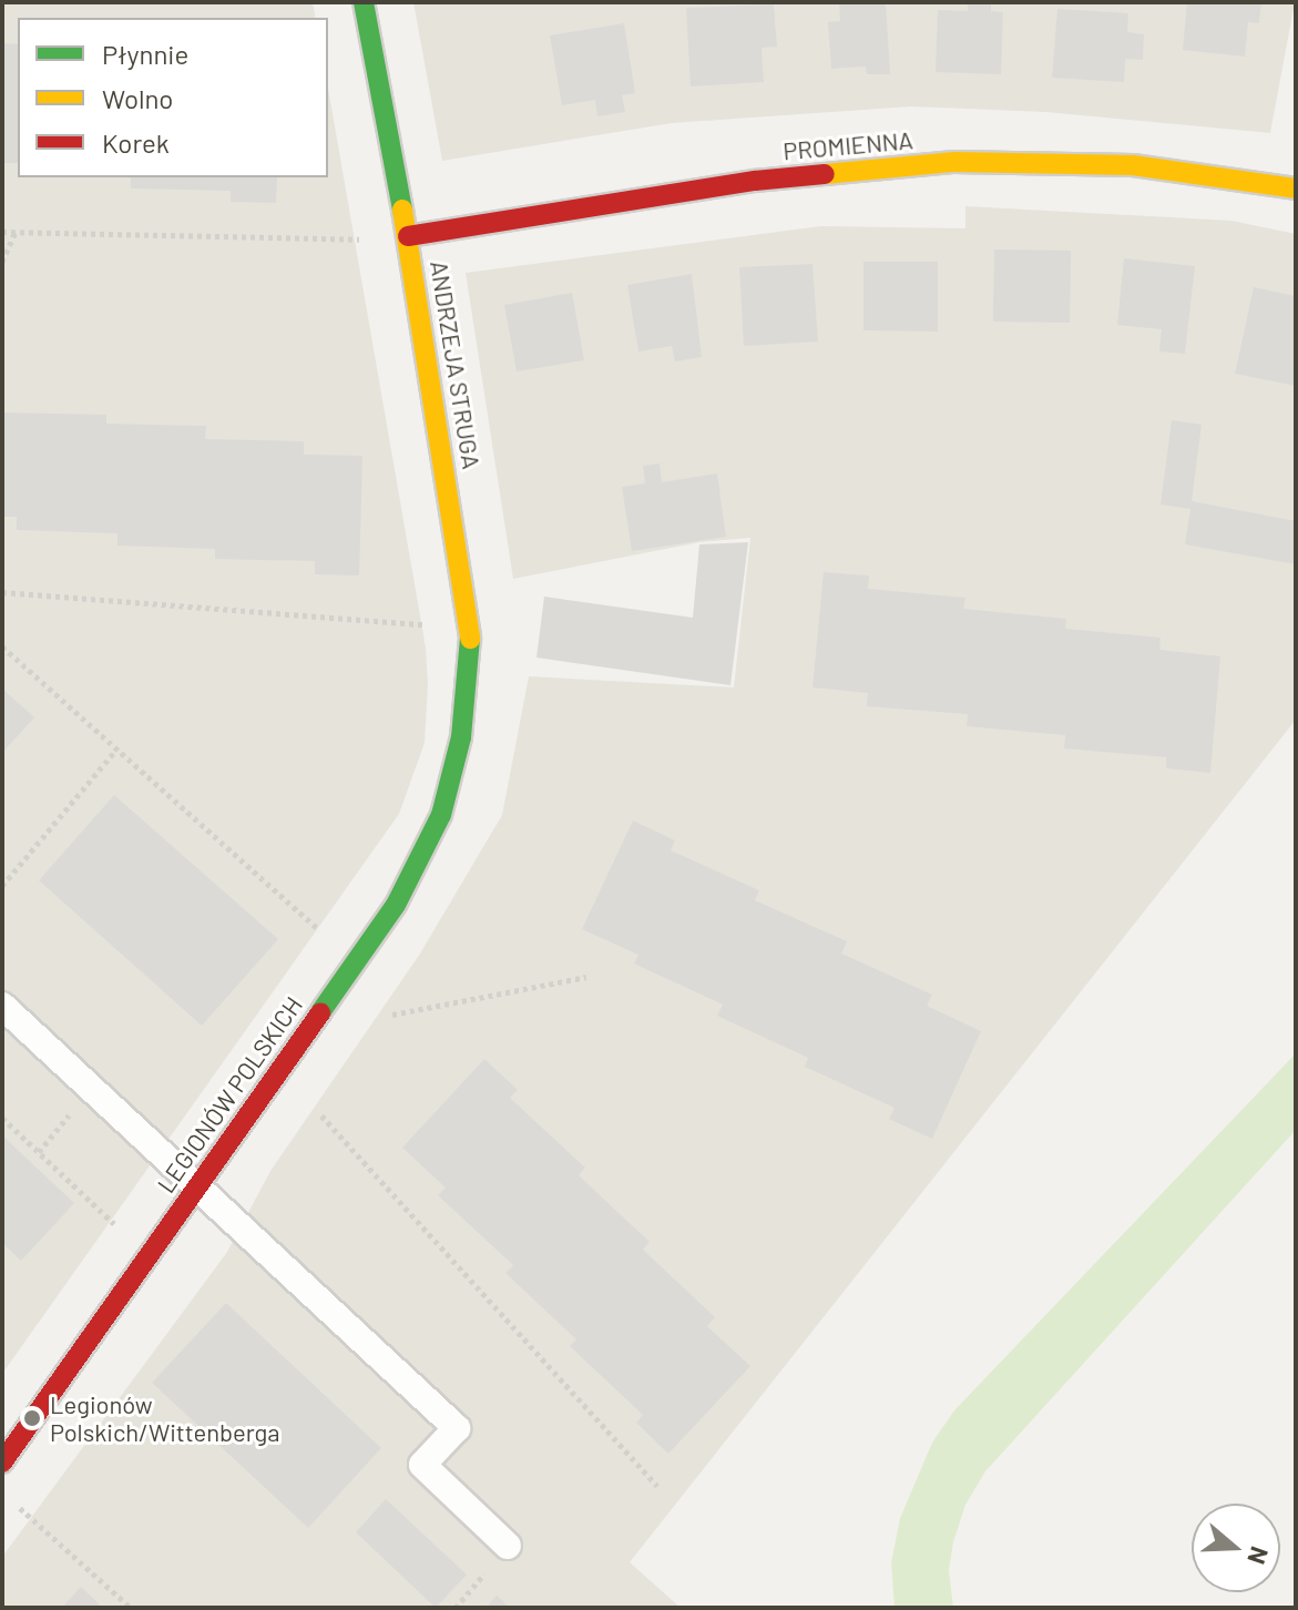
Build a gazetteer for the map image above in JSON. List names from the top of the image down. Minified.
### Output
{"streets":{"street":["PROMIENNA","ANDRZEJA STRUGA","LEGIONÓW POLSKICH"]},"crossings":[["PROMIENNA","ANDRZEJA STRUGA"],["ANDRZEJA STRUGA","LEGIONÓW POLSKICH"]],"places":["Legionów Polskich/Wittenberga"],"legend":["Płynnie","Wolno","Korek"],"north":"right"}
